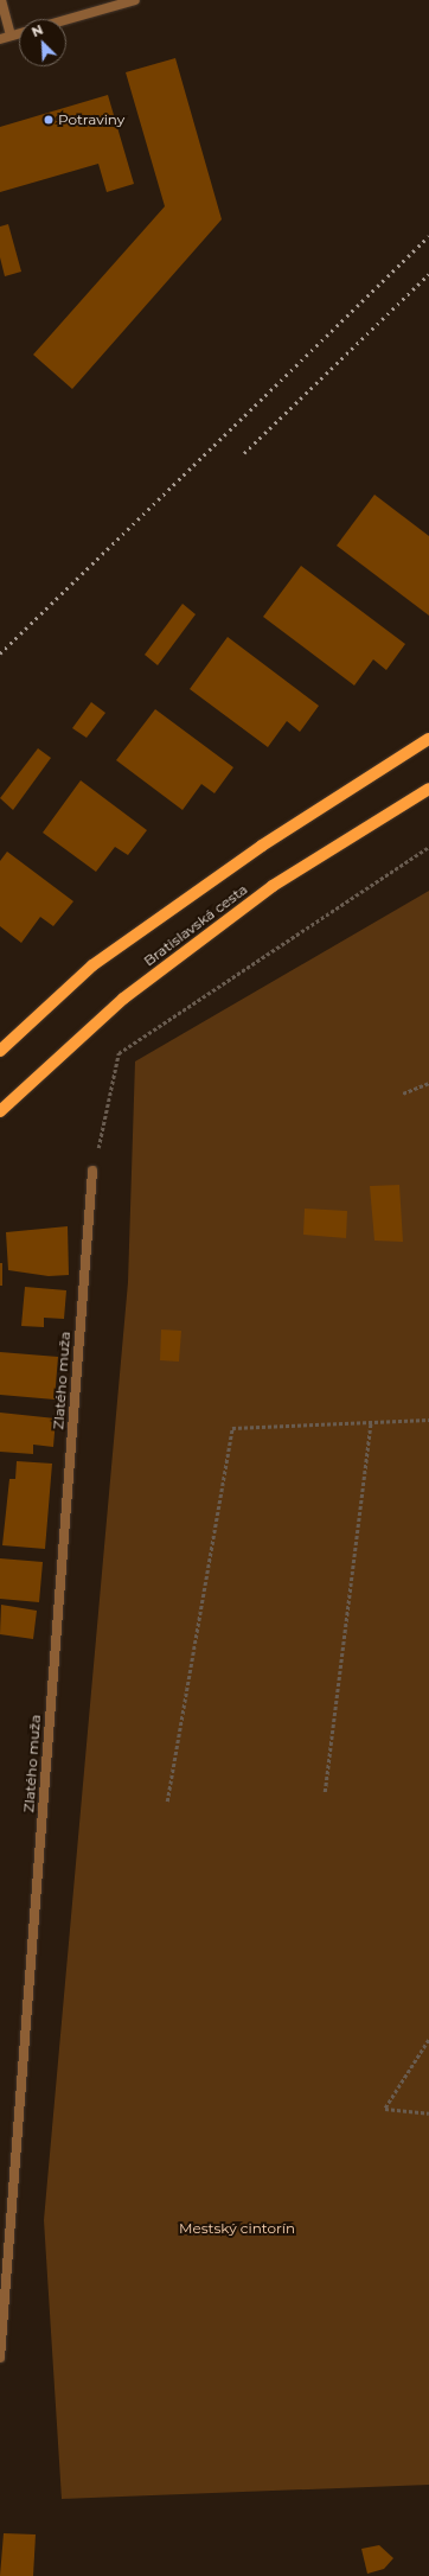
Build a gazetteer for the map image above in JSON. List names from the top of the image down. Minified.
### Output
{"streets":{"main road":["Bratislavská cesta"],"street":["Zlatého muža"]},"parks":["Mestský cintorín"],"places":["Potraviny"],"north":"top left"}
